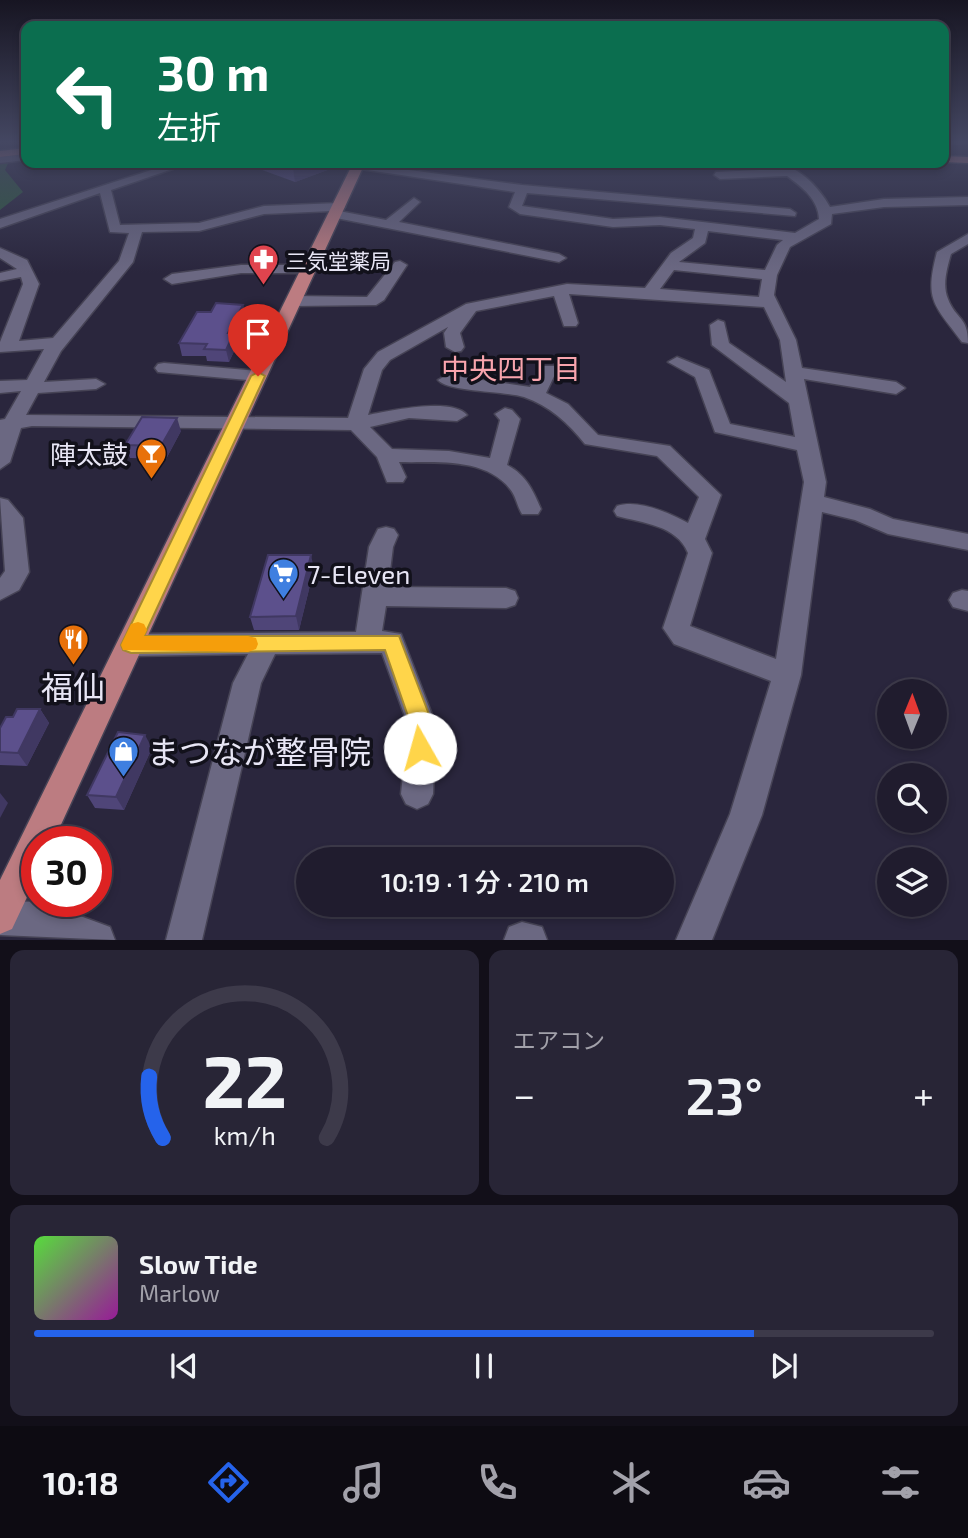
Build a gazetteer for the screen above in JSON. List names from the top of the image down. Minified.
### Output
{"districts":["中央四丁目"],"places":{"pharmacy":["三気堂薬局"],"bar":["陣太鼓"],"supermarket":["7-Eleven"],"restaurant":["福仙"],"shop":["まつなが整骨院"]},"north":"top","page":{"turn":["30 m","左折"],"limit":"30","trip":"10:19 · 1 分 · 210 m","tile":"エアコン","heat":["−","23°","+"],"song":["Slow Tide","Marlow"],"tabs":"10:18","gauge":["22","km/h"]}}
